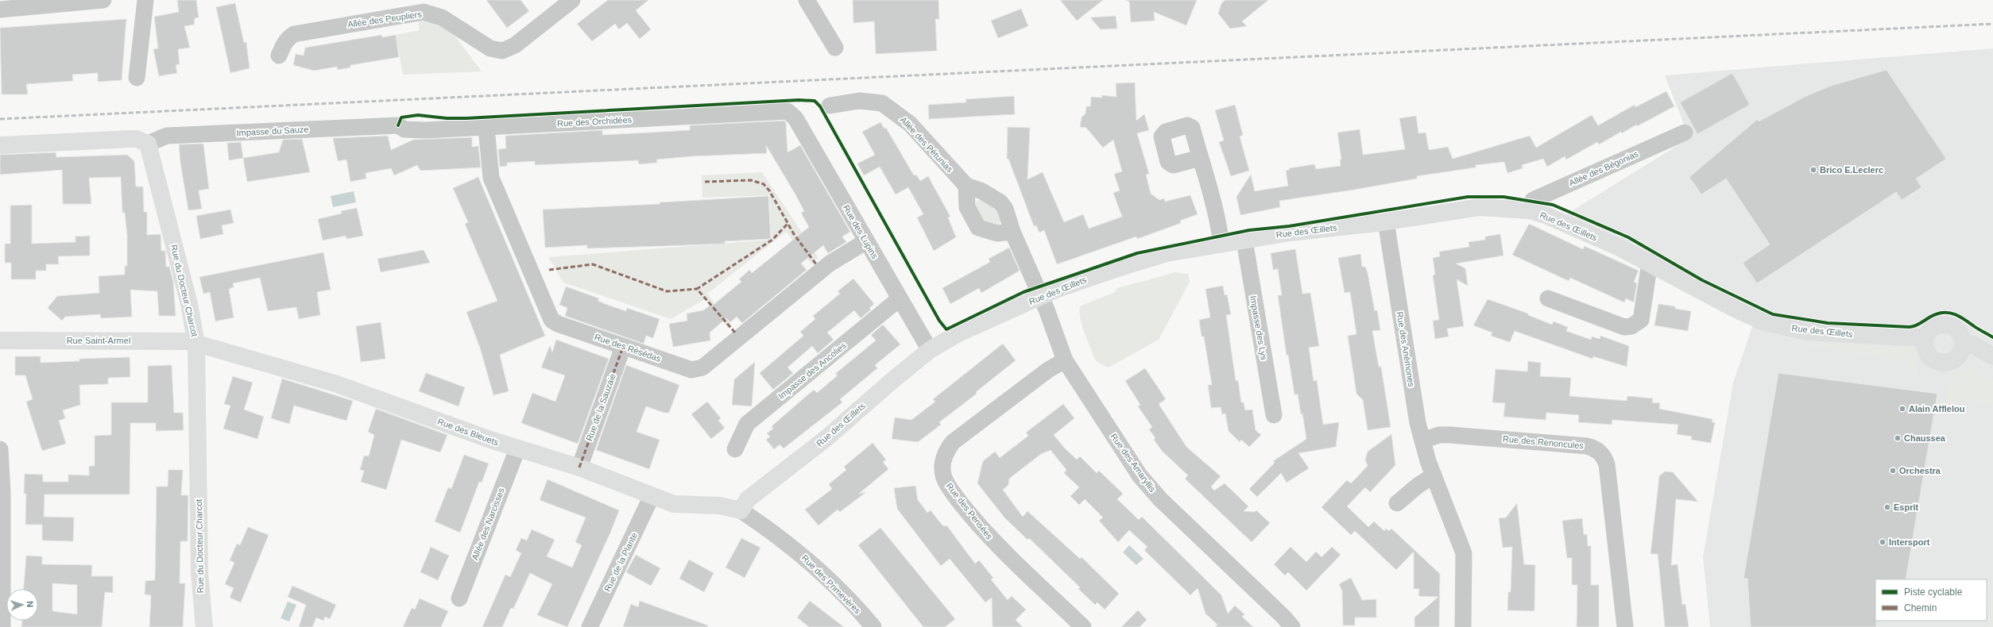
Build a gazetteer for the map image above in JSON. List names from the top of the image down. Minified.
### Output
{"streets":{"street":["Allée des Peupliers","Rue des Orchidées","Impasse du Sauze","Allée des Pétunias","Allée des Bégonias","Rue des Œillets","Rue des Lupins","Rue du Docteur Charcot","Impasse des Lys","Rue Saint-Armel","Rue des Résédas","Rue des Anémones","Impasse des Ancolies","Rue de la Sauzaie","Rue des Bleuets","Rue des Renoncules","Rue des Amaryllis","Rue des Pensées","Allée des Narcisses","Rue de la Plante","Rue des Primevères"]},"crossings":[["Rue des Orchidées","Impasse du Sauze"],["Rue des Orchidées","Rue des Lupins"],["Rue des Orchidées","Rue des Résédas"],["Impasse du Sauze","Rue du Docteur Charcot"],["Allée des Bégonias","Rue des Œillets"],["Rue des Œillets","Rue des Lupins"],["Rue des Œillets","Impasse des Lys"],["Rue des Œillets","Rue des Anémones"],["Rue des Œillets","Rue des Bleuets"],["Rue des Œillets","Rue des Amaryllis"],["Rue des Œillets","Rue des Primevères"],["Rue des Lupins","Rue des Résédas"],["Rue des Lupins","Impasse des Ancolies"],["Rue du Docteur Charcot","Rue Saint-Armel"],["Rue du Docteur Charcot","Rue des Bleuets"],["Rue Saint-Armel","Rue des Bleuets"],["Rue des Résédas","Rue de la Sauzaie"],["Rue des Anémones","Rue des Renoncules"],["Rue de la Sauzaie","Rue des Bleuets"],["Rue des Bleuets","Allée des Narcisses"],["Rue des Bleuets","Rue de la Plante"],["Rue des Bleuets","Rue des Primevères"],["Rue des Amaryllis","Rue des Pensées"]],"places":["Brico E.Leclerc","Alain Afflelou","Chaussea","Orchestra","Esprit","Intersport"],"legend":["Piste cyclable","Chemin"],"north":"right"}
